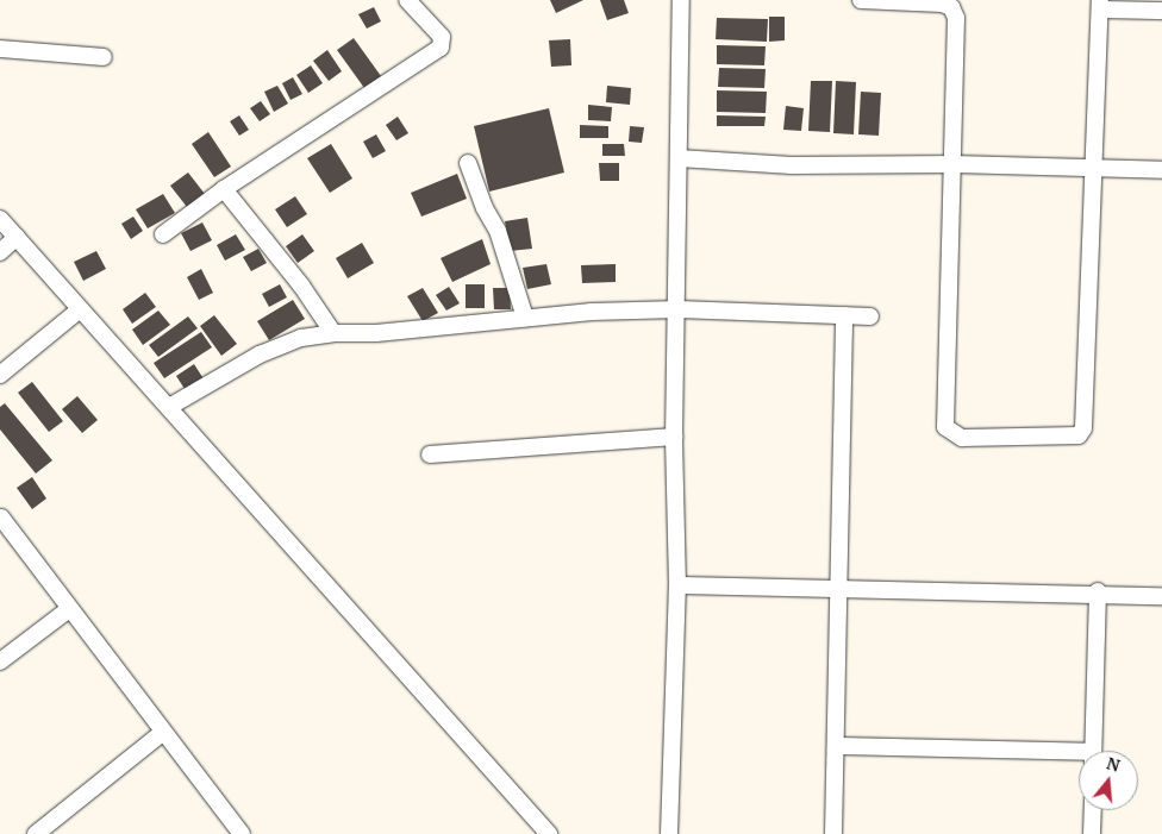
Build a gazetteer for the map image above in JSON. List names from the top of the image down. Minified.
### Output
{"north":"top"}
